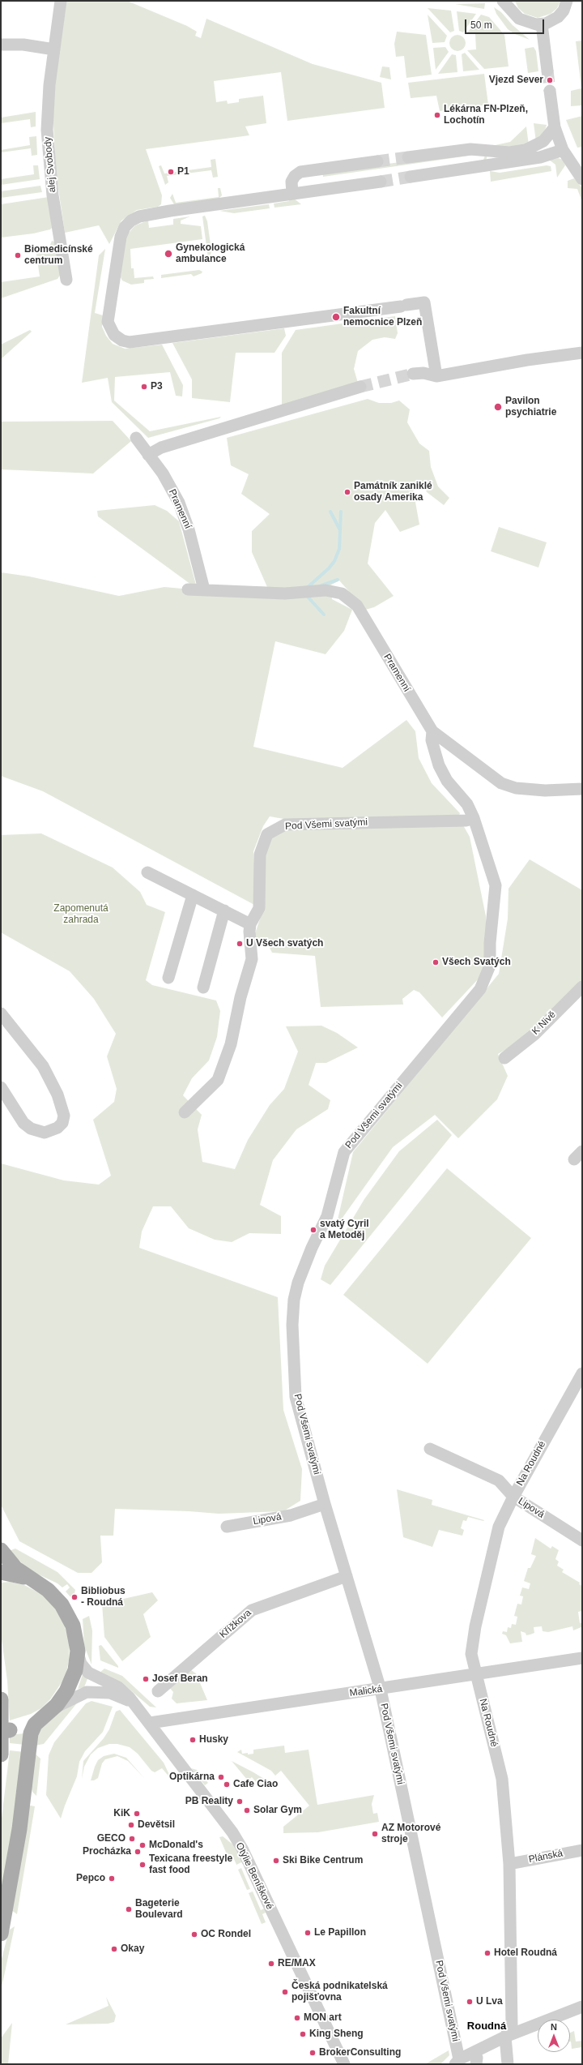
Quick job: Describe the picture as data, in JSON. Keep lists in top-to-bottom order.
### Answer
{
  "streets": {
    "street": [
      "alej Svobody",
      "Pramenní",
      "Pod Všemi svatými",
      "K Nivě",
      "Na Roudné",
      "Lipová",
      "Křížkova",
      "Malická",
      "Plánská",
      "Otýlie Beníškové"
    ]
  },
  "crossings": [
    ["Pramenní", "Pod Všemi svatými"],
    ["Pod Všemi svatými", "Lipová"],
    ["Pod Všemi svatými", "Křížkova"],
    ["Pod Všemi svatými", "Malická"],
    ["Na Roudné", "Lipová"],
    ["Na Roudné", "Malická"],
    ["Na Roudné", "Plánská"],
    ["Malická", "Otýlie Beníškové"]
  ],
  "districts": ["Roudná"],
  "parks": ["Zapomenutá zahrada"],
  "places": [
    "Vjezd Sever",
    "Lékárna FN-Plzeň, Lochotín",
    "P1",
    "Gynekologická ambulance",
    "Biomedicínské centrum",
    "Fakultní nemocnice Plzeň",
    "P3",
    "Pavilon psychiatrie",
    "Památník zaniklé osady Amerika",
    "U Všech svatých",
    "Všech Svatých",
    "svatý Cyril a Metoděj",
    "Bibliobus - Roudná",
    "Josef Beran",
    "Husky",
    "Optikárna",
    "Cafe Ciao",
    "PB Reality",
    "Solar Gym",
    "KiK",
    "Devětsil",
    "AZ Motorové stroje",
    "GECO",
    "McDonald's",
    "Procházka",
    "Ski Bike Centrum",
    "Texicana freestyle fast food",
    "Pepco",
    "Bageterie Boulevard",
    "Le Papillon",
    "OC Rondel",
    "Okay",
    "Hotel Roudná",
    "RE/MAX",
    "Česká podnikatelská pojišťovna",
    "U Lva",
    "MON art",
    "King Sheng",
    "BrokerConsulting"
  ],
  "scale_bar": "50 m",
  "north": "top"
}
